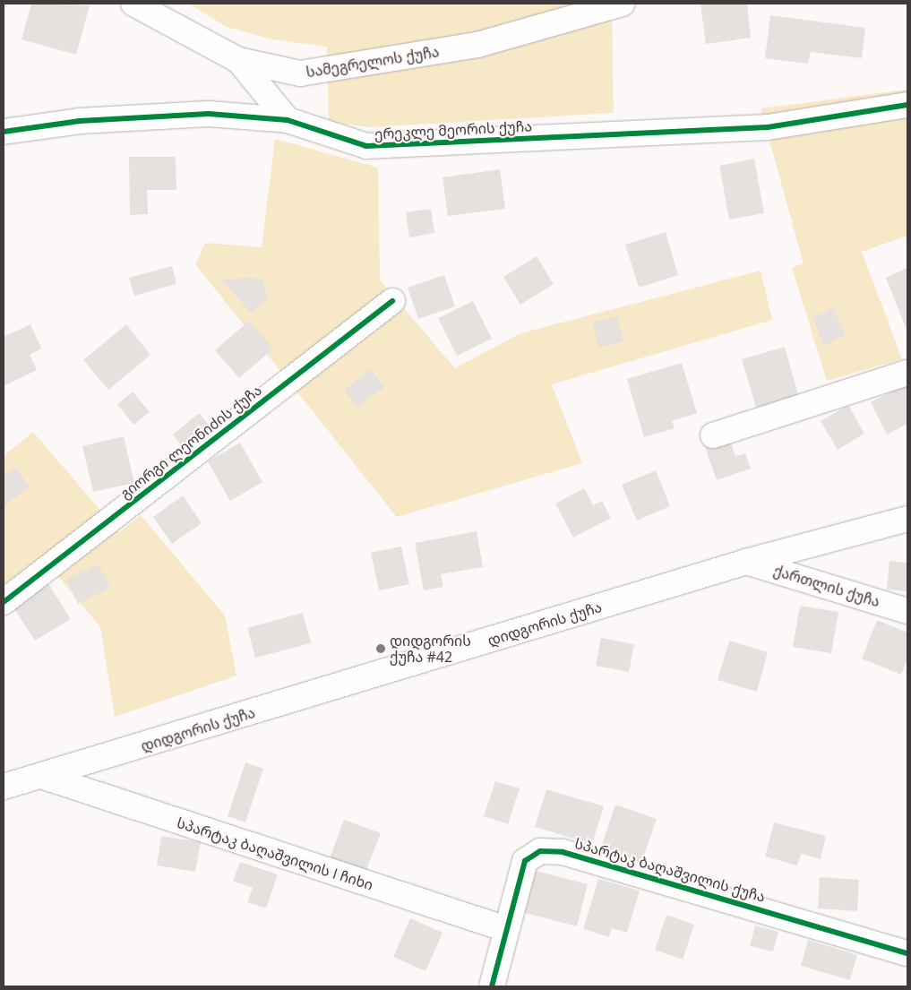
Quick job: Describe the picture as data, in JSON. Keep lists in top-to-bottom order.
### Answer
{
  "streets": {
    "main road": [
      "სამეგრელოს ქუჩა",
      "ერეკლე მეორის ქუჩა",
      "გიორგი ლეონიძის ქუჩა",
      "ქართლის ქუჩა",
      "დიდგორის ქუჩა",
      "სპარტაკ ბაღაშვილის I ჩიხი",
      "სპარტაკ ბაღაშვილის ქუჩა"
    ]
  },
  "crossings": [
    ["ქართლის ქუჩა", "დიდგორის ქუჩა"],
    ["დიდგორის ქუჩა", "სპარტაკ ბაღაშვილის I ჩიხი"],
    ["სპარტაკ ბაღაშვილის I ჩიხი", "სპარტაკ ბაღაშვილის ქუჩა"]
  ],
  "places": ["დიდგორის ქუჩა #42"]
}
